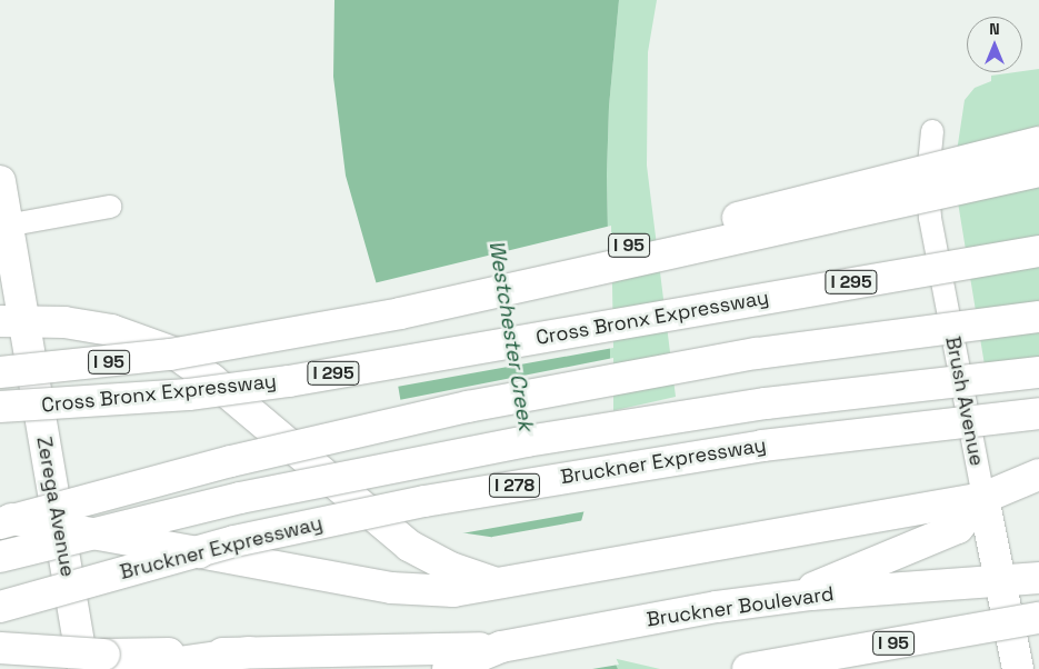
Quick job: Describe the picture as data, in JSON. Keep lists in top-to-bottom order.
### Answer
{
  "streets": {
    "main road": [
      "I 95",
      "I 295",
      "Cross Bronx Expressway",
      "Brush Avenue",
      "Bruckner Expressway",
      "I 278",
      "Zerega Avenue",
      "Bruckner Boulevard"
    ]
  },
  "crossings": [
    ["Brush Avenue", "Bruckner Boulevard"]
  ],
  "water": ["Westchester Creek"],
  "north": "top"
}
